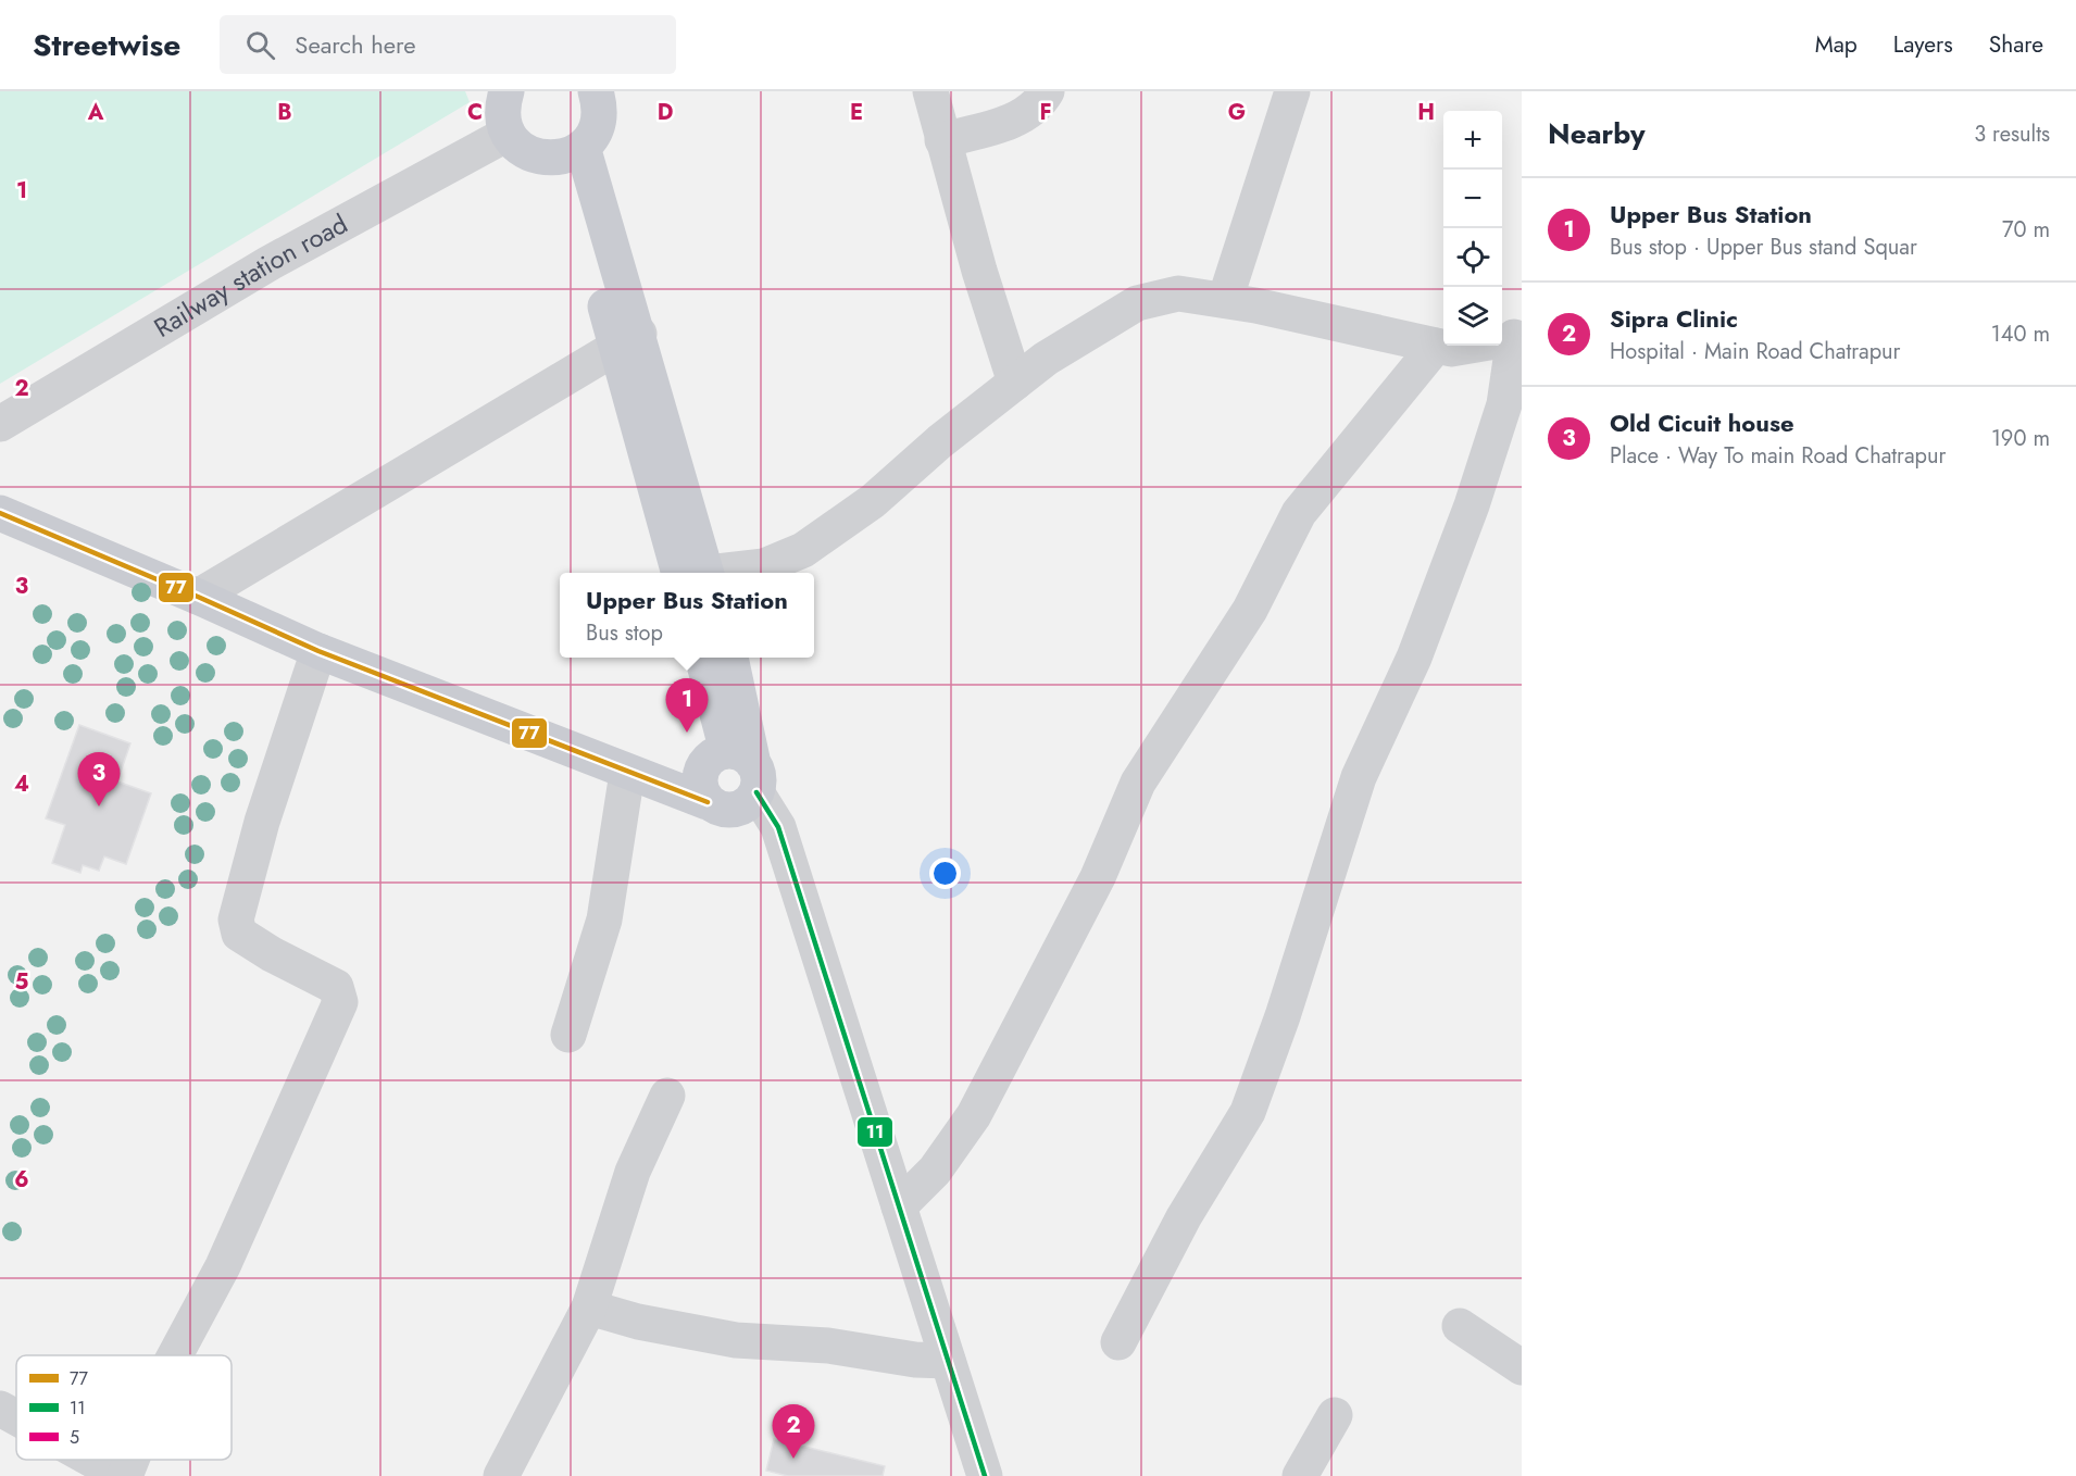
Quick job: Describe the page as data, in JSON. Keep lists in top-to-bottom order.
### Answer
{
  "streets": {
    "street": ["Railway station road"]
  },
  "lines": ["transit line 77", "transit line 11"],
  "legend": ["77", "11", "5"],
  "page": {
    "header": "Streetwise",
    "search": "Search here",
    "nav": ["Map", "Layers", "Share"],
    "heading": ["Nearby", "3 results"],
    "map_buttons": ["+", "−"],
    "list": [
      {
        "mark": "1",
        "name": "Upper Bus Station",
        "note": "Bus stop · Upper Bus stand Squar",
        "value": "70 m"
      },
      {
        "mark": "2",
        "name": "Sipra Clinic",
        "note": "Hospital · Main Road Chatrapur",
        "value": "140 m"
      },
      {
        "mark": "3",
        "name": "Old Cicuit house",
        "note": "Place · Way To main Road Chatrapur",
        "value": "190 m"
      }
    ],
    "popup": ["Upper Bus Station", "Bus stop"],
    "pins": ["1", "3", "2"]
  },
  "grid": {
    "columns": [
      "A",
      "B",
      "C",
      "D",
      "E",
      "F",
      "G",
      "H"
    ],
    "rows": [
      "1",
      "2",
      "3",
      "4",
      "5",
      "6"
    ]
  }
}
